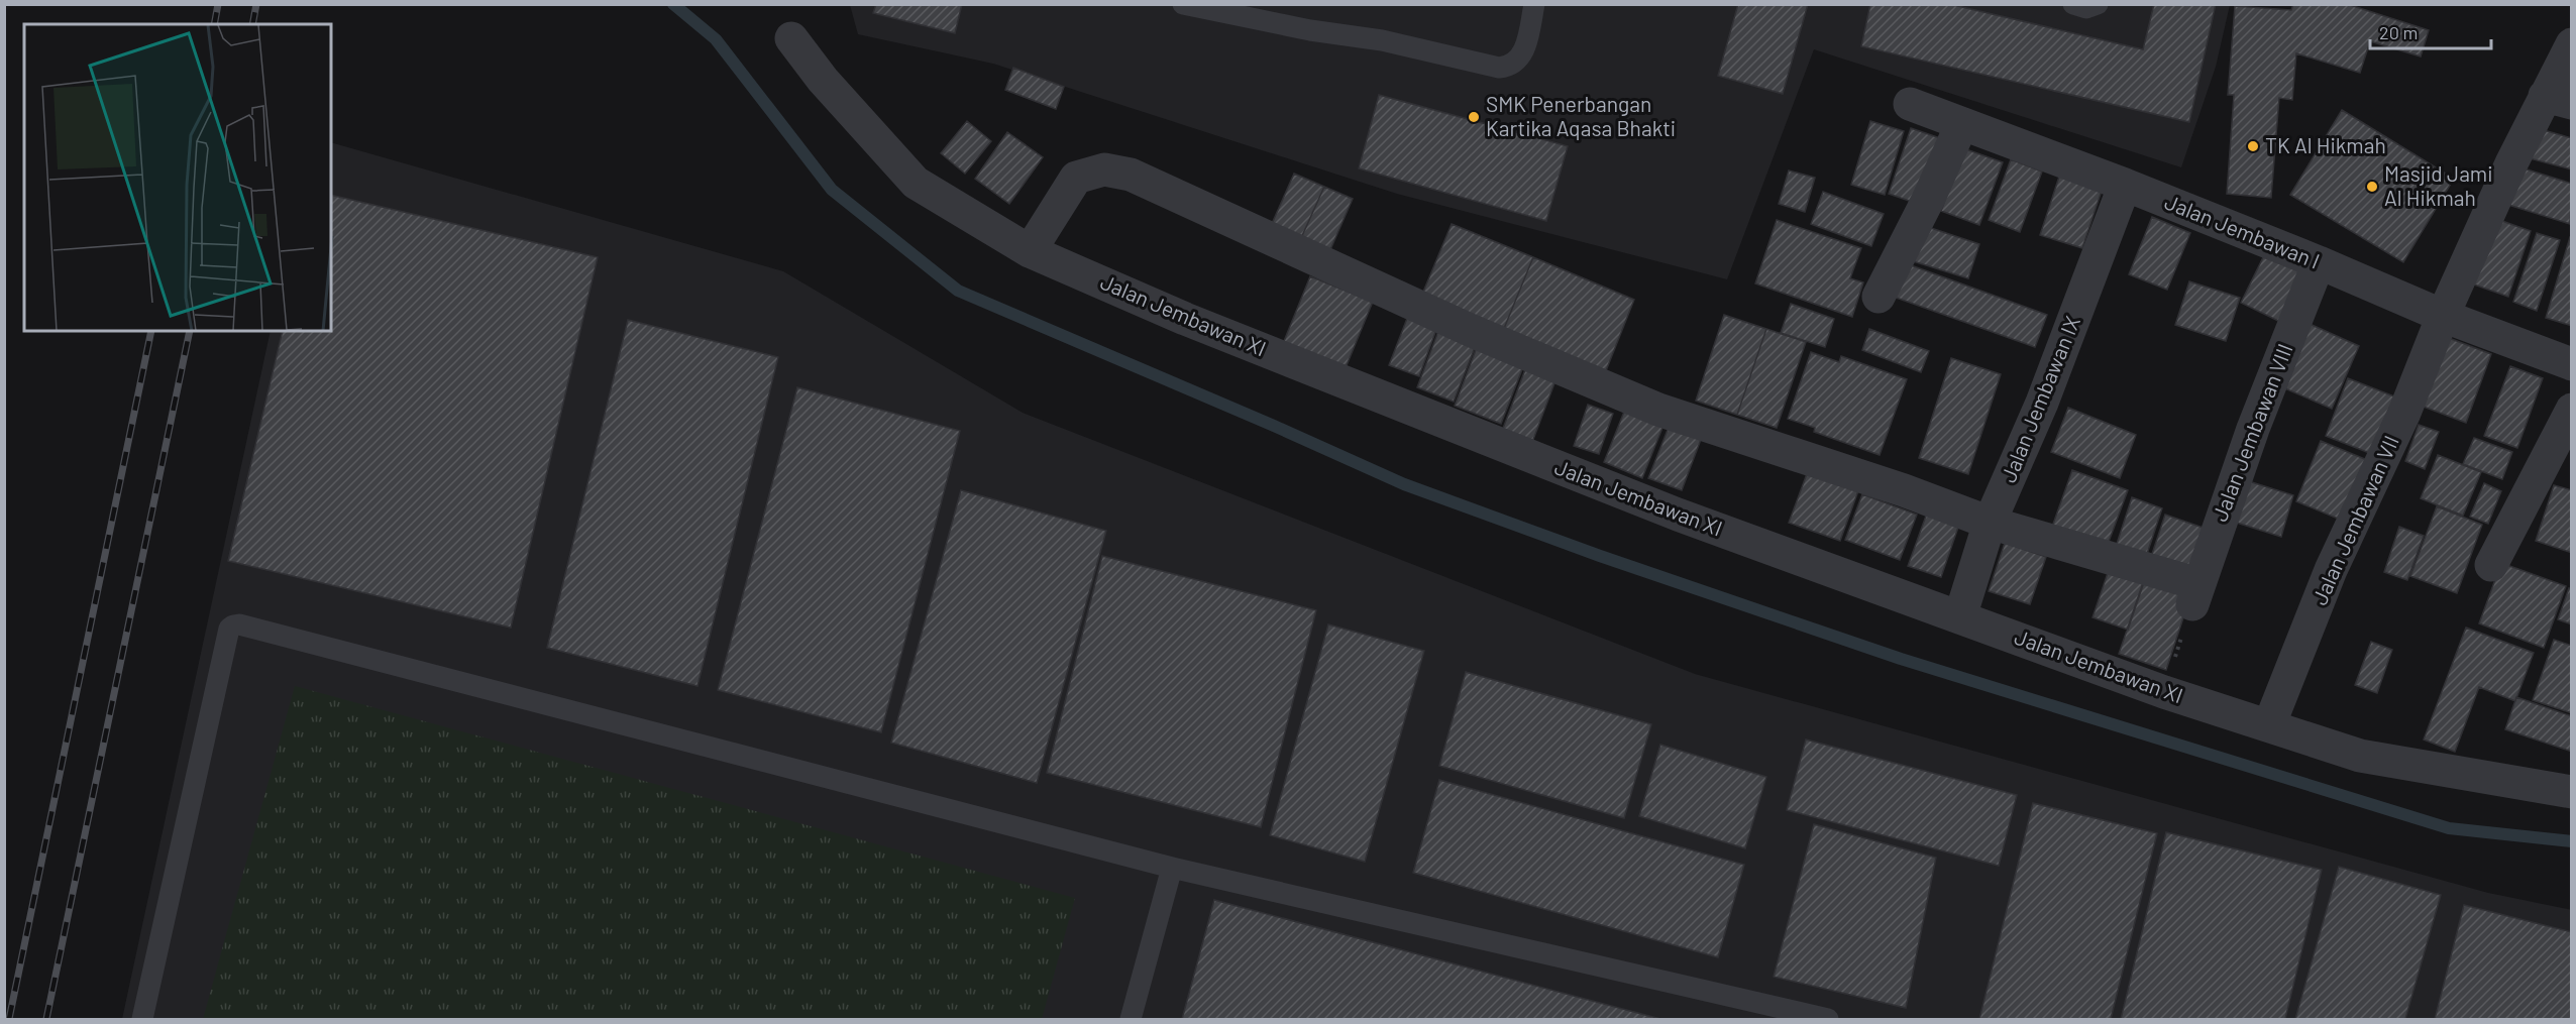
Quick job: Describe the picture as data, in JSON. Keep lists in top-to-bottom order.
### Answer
{
  "streets": {
    "street": [
      "Jalan Jembawan I",
      "Jalan Jembawan XI",
      "Jalan Jembawan IX",
      "Jalan Jembawan VIII",
      "Jalan Jembawan VII"
    ]
  },
  "crossings": [
    ["Jalan Jembawan I", "Jalan Jembawan IX"],
    ["Jalan Jembawan I", "Jalan Jembawan VIII"],
    ["Jalan Jembawan I", "Jalan Jembawan VII"],
    ["Jalan Jembawan XI", "Jalan Jembawan IX"],
    ["Jalan Jembawan XI", "Jalan Jembawan VII"]
  ],
  "places": ["SMK Penerbangan Kartika Aqasa Bhakti", "TK Al Hikmah", "Masjid Jami Al Hikmah"],
  "scale_bar": "20 m"
}
